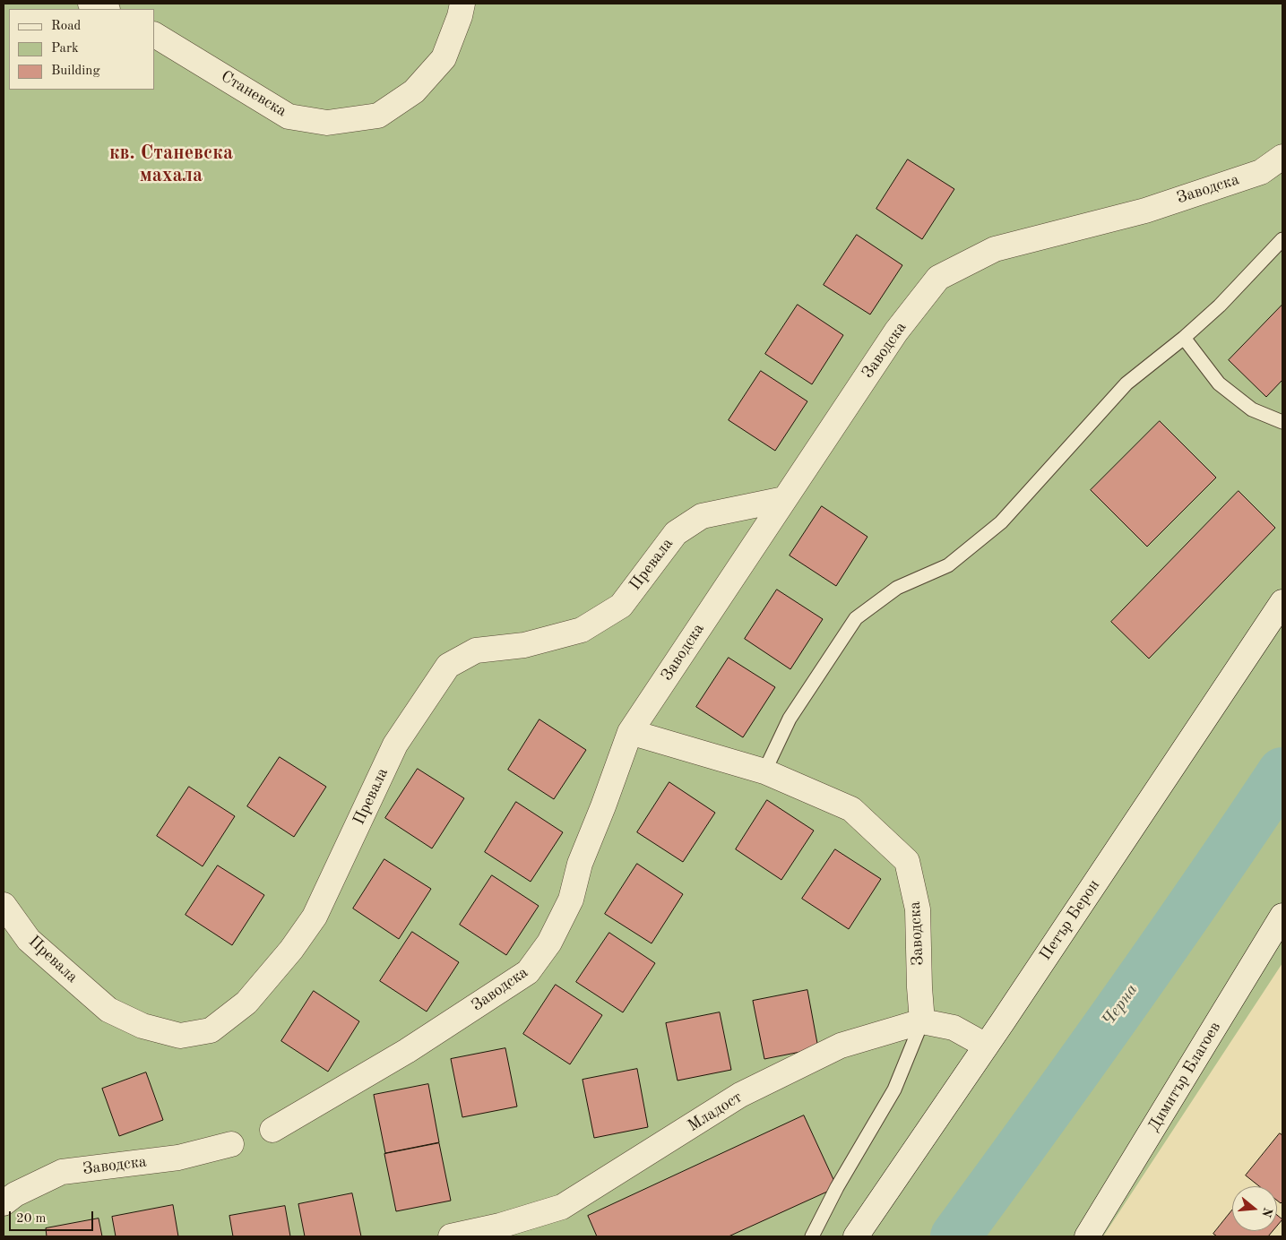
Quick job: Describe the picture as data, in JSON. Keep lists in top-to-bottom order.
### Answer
{
  "streets": {
    "street": [
      "Станевска",
      "Заводска",
      "Превала",
      "Петър Берон",
      "Димитър Благоев",
      "Младост"
    ]
  },
  "crossings": [
    ["Заводска", "Превала"],
    ["Заводска", "Младост"],
    ["Петър Берон", "Младост"]
  ],
  "districts": ["кв. Станевска махала"],
  "water": ["Черна"],
  "legend": ["Road", "Park", "Building"],
  "scale_bar": "20 m",
  "north": "right"
}
